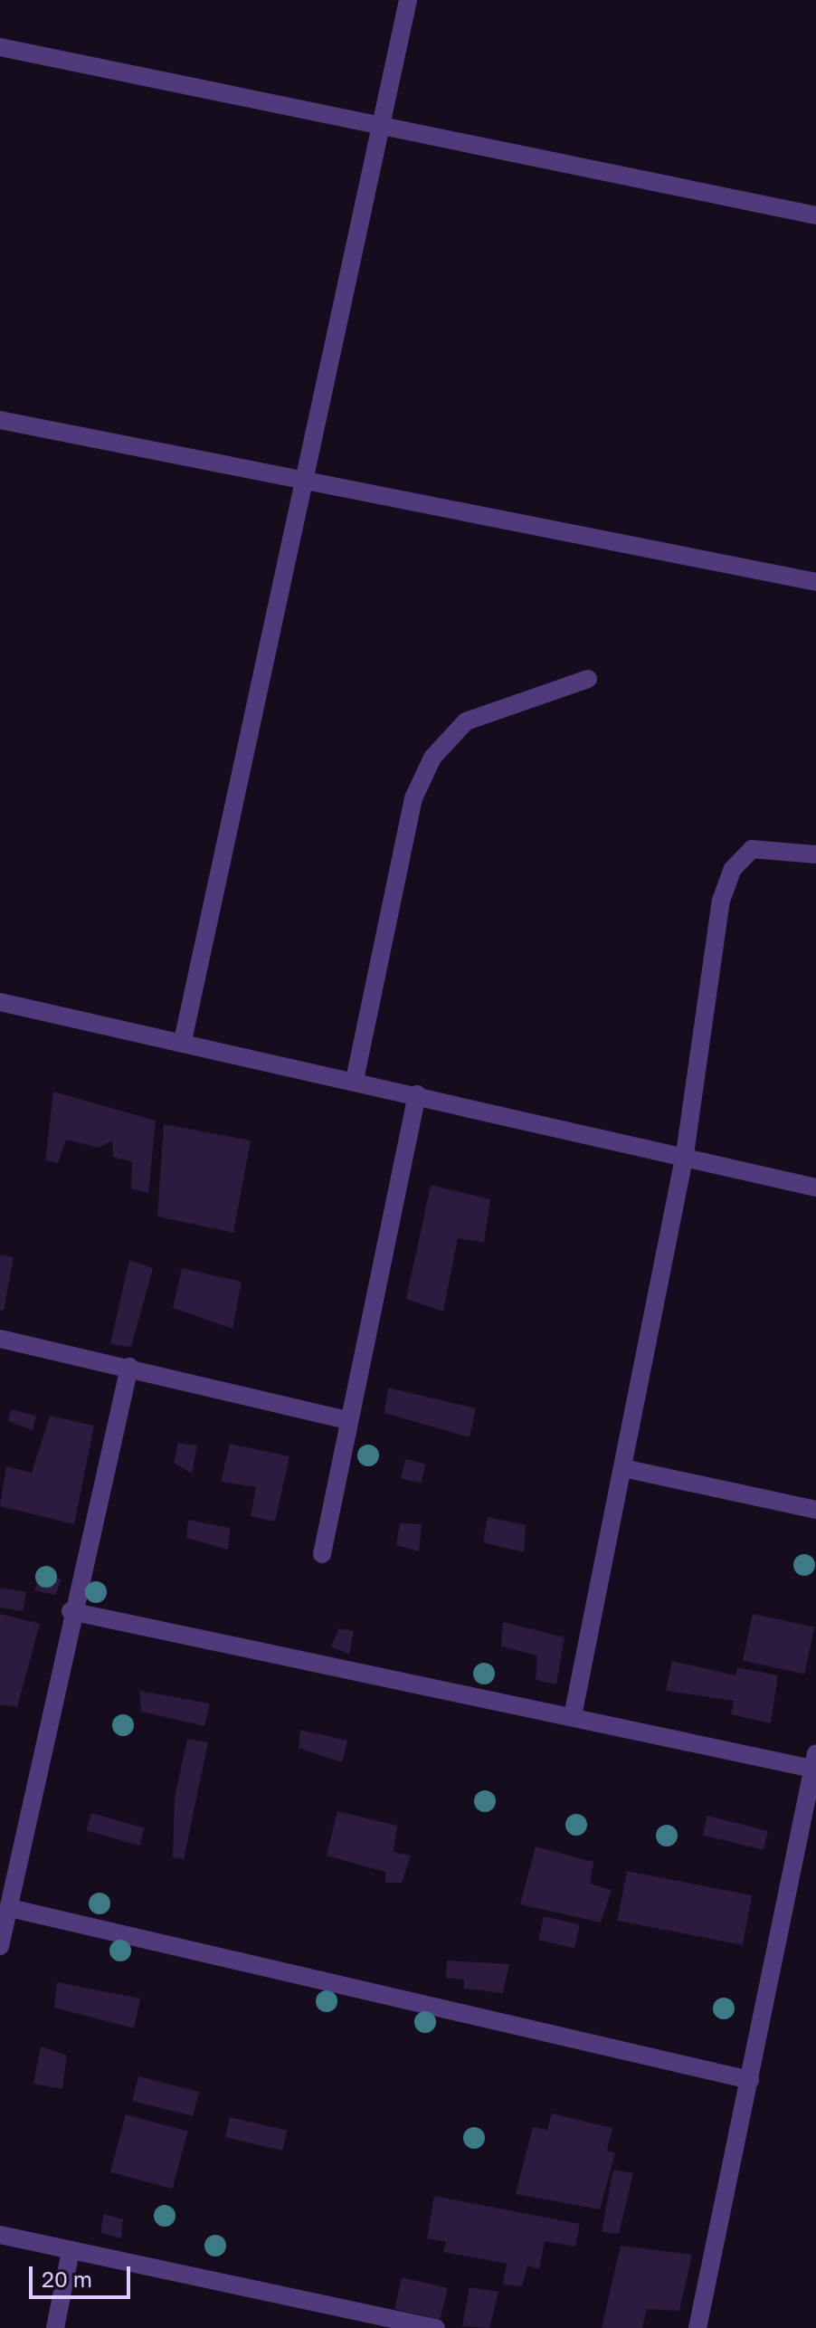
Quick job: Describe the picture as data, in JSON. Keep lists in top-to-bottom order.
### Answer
{
  "scale_bar": "20 m"
}
